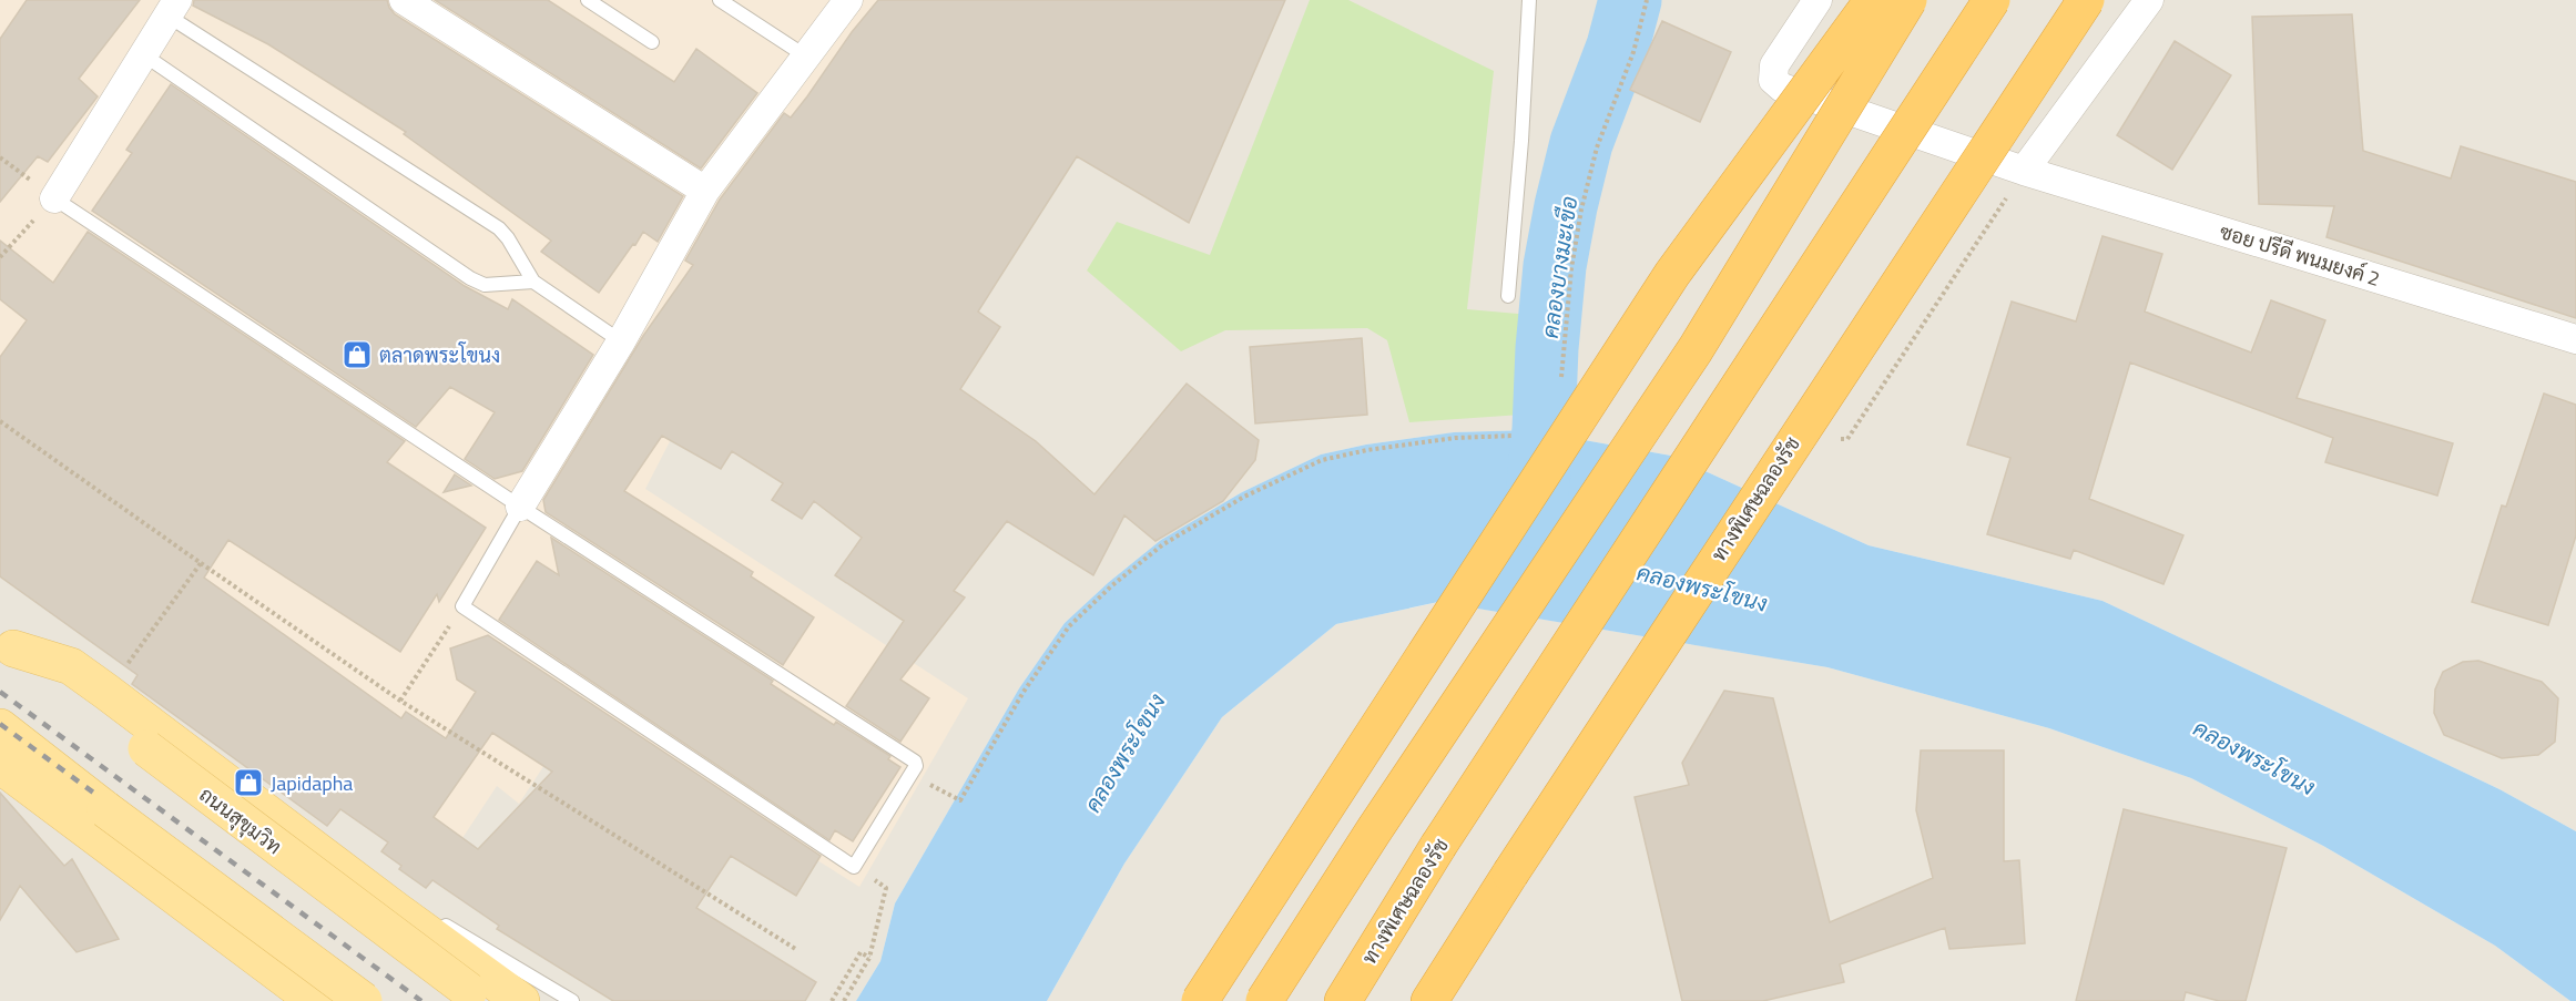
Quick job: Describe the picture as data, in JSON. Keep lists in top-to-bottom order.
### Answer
{
  "streets": {
    "highway": ["ทางพิเศษฉลองรัช"],
    "main road": ["ถนนสุขุมวิท"],
    "street": ["ซอย ปรีดี พนมยงค์ 2"]
  },
  "water": ["คลองบางมะเขือ", "คลองพระโขนง"],
  "places": {
    "shop": ["ตลาดพระโขนง", "Japidapha"]
  }
}
